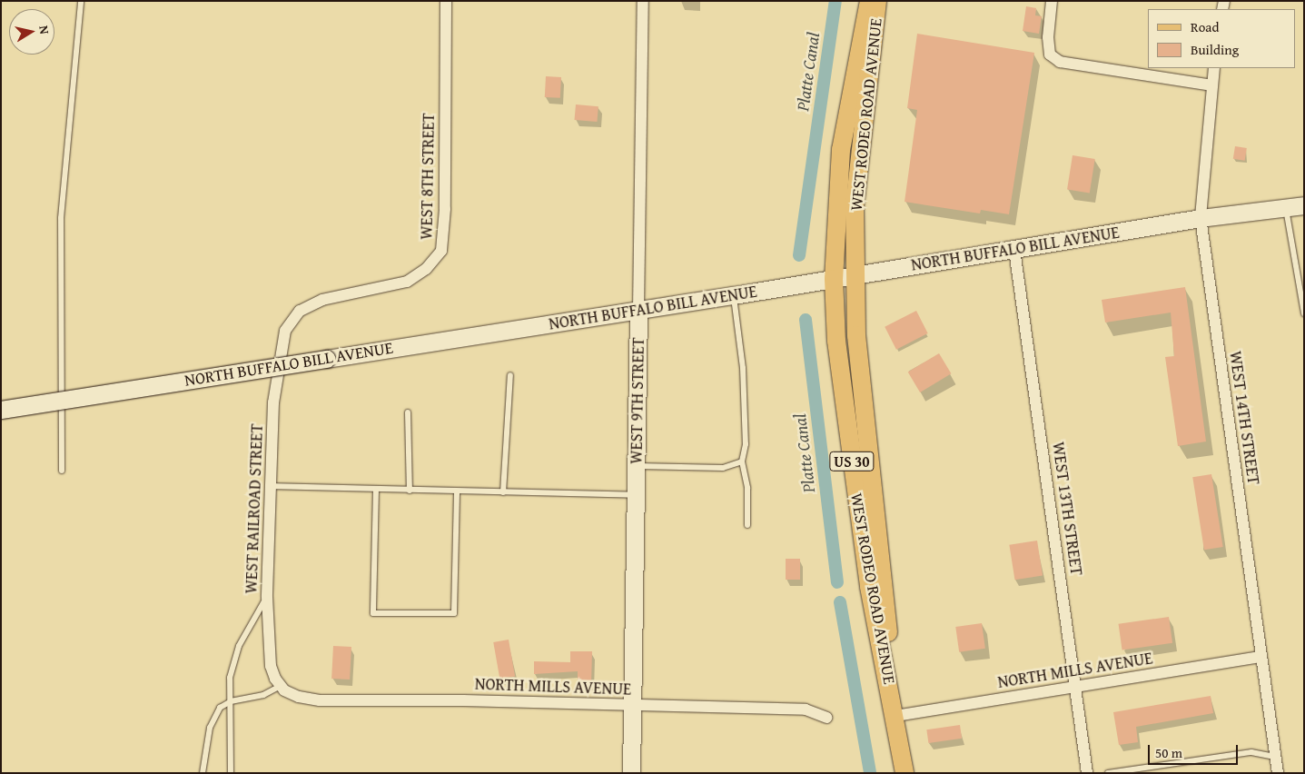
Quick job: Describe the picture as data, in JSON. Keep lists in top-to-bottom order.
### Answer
{
  "streets": {
    "main road": ["WEST RODEO ROAD AVENUE", "US 30"],
    "street": [
      "WEST 8TH STREET",
      "NORTH BUFFALO BILL AVENUE",
      "WEST 9TH STREET",
      "WEST 14TH STREET",
      "WEST RAILROAD STREET",
      "WEST 13TH STREET",
      "NORTH MILLS AVENUE"
    ]
  },
  "crossings": [
    ["WEST RODEO ROAD AVENUE", "NORTH BUFFALO BILL AVENUE"],
    ["WEST RODEO ROAD AVENUE", "NORTH MILLS AVENUE"],
    ["WEST 8TH STREET", "WEST RAILROAD STREET"],
    ["NORTH BUFFALO BILL AVENUE", "WEST 9TH STREET"],
    ["NORTH BUFFALO BILL AVENUE", "WEST 14TH STREET"],
    ["NORTH BUFFALO BILL AVENUE", "WEST 13TH STREET"],
    ["WEST 9TH STREET", "NORTH MILLS AVENUE"],
    ["WEST 14TH STREET", "NORTH MILLS AVENUE"],
    ["WEST RAILROAD STREET", "NORTH MILLS AVENUE"],
    ["WEST 13TH STREET", "NORTH MILLS AVENUE"]
  ],
  "water": ["Platte Canal"],
  "legend": ["Road", "Building"],
  "scale_bar": "50 m",
  "north": "right"
}
